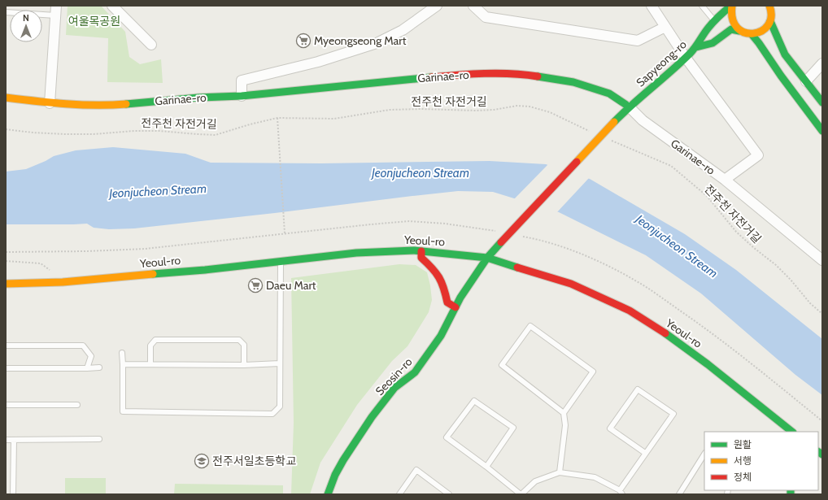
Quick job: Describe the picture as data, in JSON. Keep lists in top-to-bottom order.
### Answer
{
  "streets": {
    "street": [
      "Sapyeong-ro",
      "Garinae-ro",
      "Yeoul-ro",
      "Seosin-ro"
    ],
    "path": ["전주천 자전거길"]
  },
  "crossings": [
    ["Sapyeong-ro", "Garinae-ro"],
    ["Sapyeong-ro", "Seosin-ro"],
    ["Yeoul-ro", "Seosin-ro"]
  ],
  "water": ["Jeonjucheon Stream"],
  "parks": ["여울목공원"],
  "places": {
    "supermarket": ["Myeongseong Mart", "Daeu Mart"],
    "school or university": ["전주서일초등학교"]
  },
  "legend": ["원활", "서행", "정체"],
  "north": "top"
}
